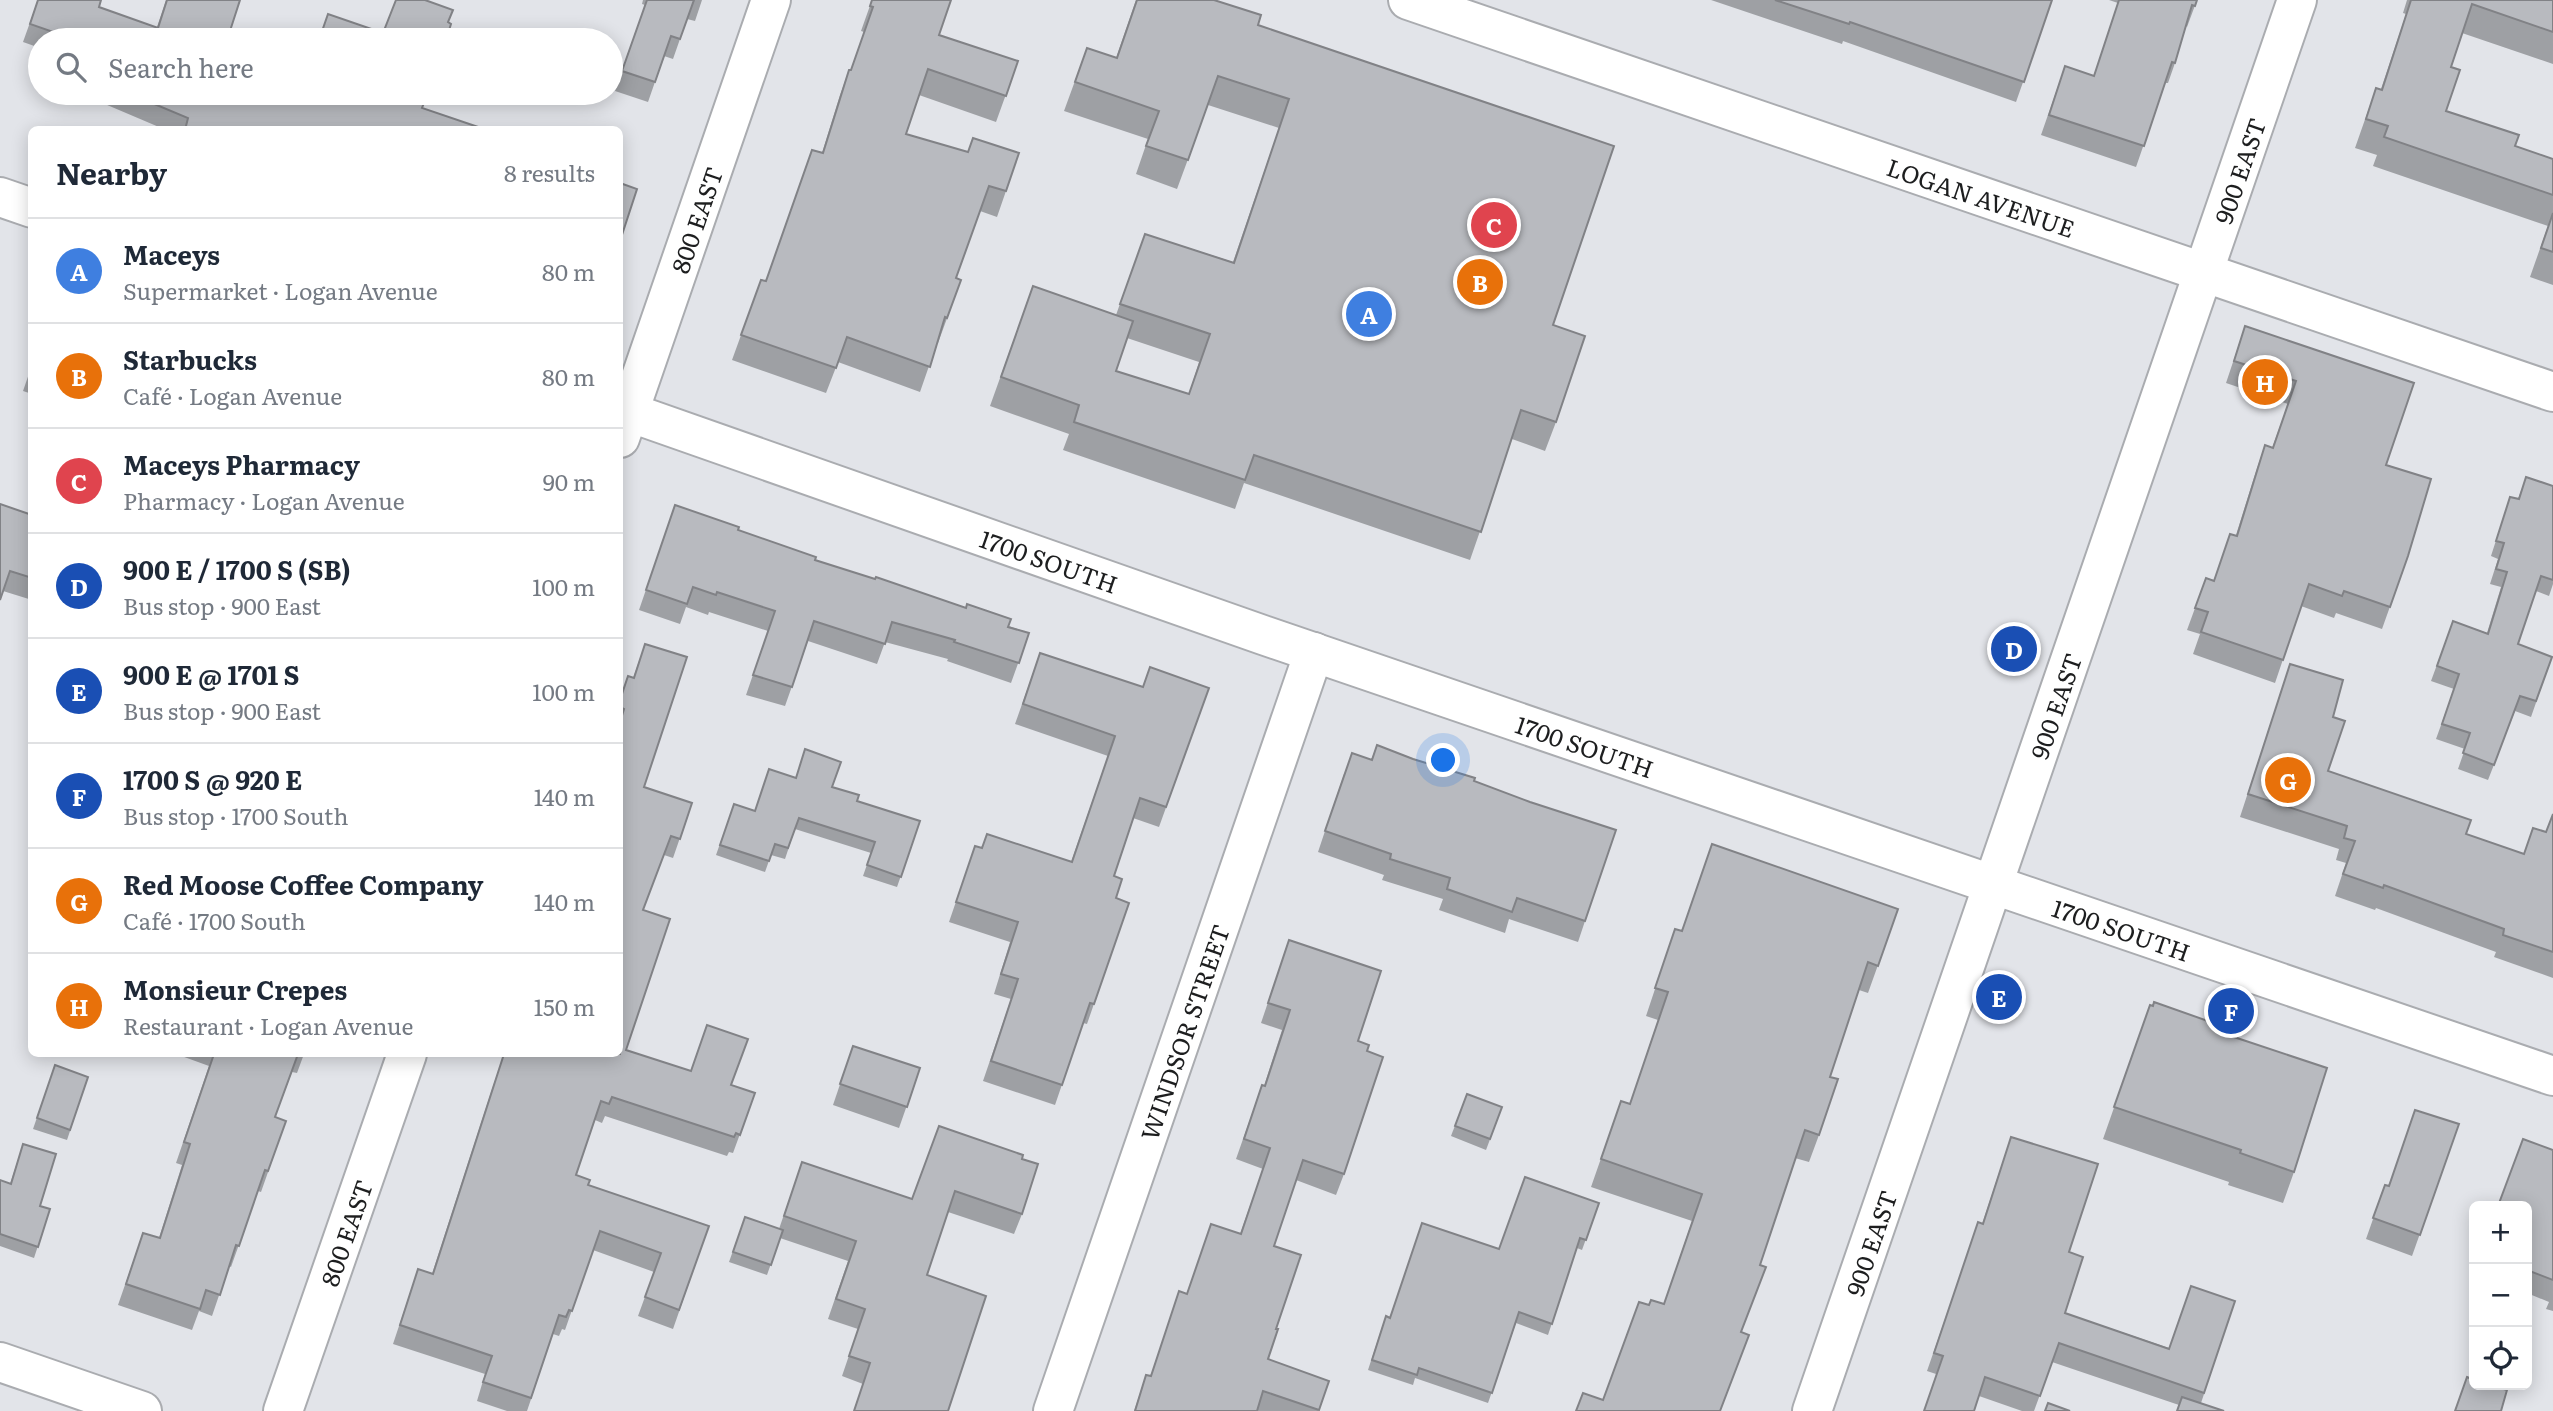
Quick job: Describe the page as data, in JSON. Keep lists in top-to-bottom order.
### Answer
{
  "streets": {
    "street": [
      "900 EAST",
      "LOGAN AVENUE",
      "800 EAST",
      "1700 SOUTH",
      "WINDSOR STREET"
    ]
  },
  "crossings": [
    ["900 EAST", "LOGAN AVENUE"],
    ["900 EAST", "1700 SOUTH"],
    ["800 EAST", "1700 SOUTH"],
    ["1700 SOUTH", "WINDSOR STREET"]
  ],
  "page": {
    "search": "Search here",
    "heading": ["Nearby", "8 results"],
    "pins": [
      "C",
      "B",
      "A",
      "H",
      "D",
      "G",
      "E",
      "F"
    ],
    "list": [
      {
        "mark": "A",
        "name": "Maceys",
        "note": "Supermarket · Logan Avenue",
        "value": "80 m"
      },
      {
        "mark": "B",
        "name": "Starbucks",
        "note": "Café · Logan Avenue",
        "value": "80 m"
      },
      {
        "mark": "C",
        "name": "Maceys Pharmacy",
        "note": "Pharmacy · Logan Avenue",
        "value": "90 m"
      },
      {
        "mark": "D",
        "name": "900 E / 1700 S (SB)",
        "note": "Bus stop · 900 East",
        "value": "100 m"
      },
      {
        "mark": "E",
        "name": "900 E @ 1701 S",
        "note": "Bus stop · 900 East",
        "value": "100 m"
      },
      {
        "mark": "F",
        "name": "1700 S @ 920 E",
        "note": "Bus stop · 1700 South",
        "value": "140 m"
      },
      {
        "mark": "G",
        "name": "Red Moose Coffee Company",
        "note": "Café · 1700 South",
        "value": "140 m"
      },
      {
        "mark": "H",
        "name": "Monsieur Crepes",
        "note": "Restaurant · Logan Avenue",
        "value": "150 m"
      }
    ],
    "map_buttons": ["+", "−"]
  }
}
